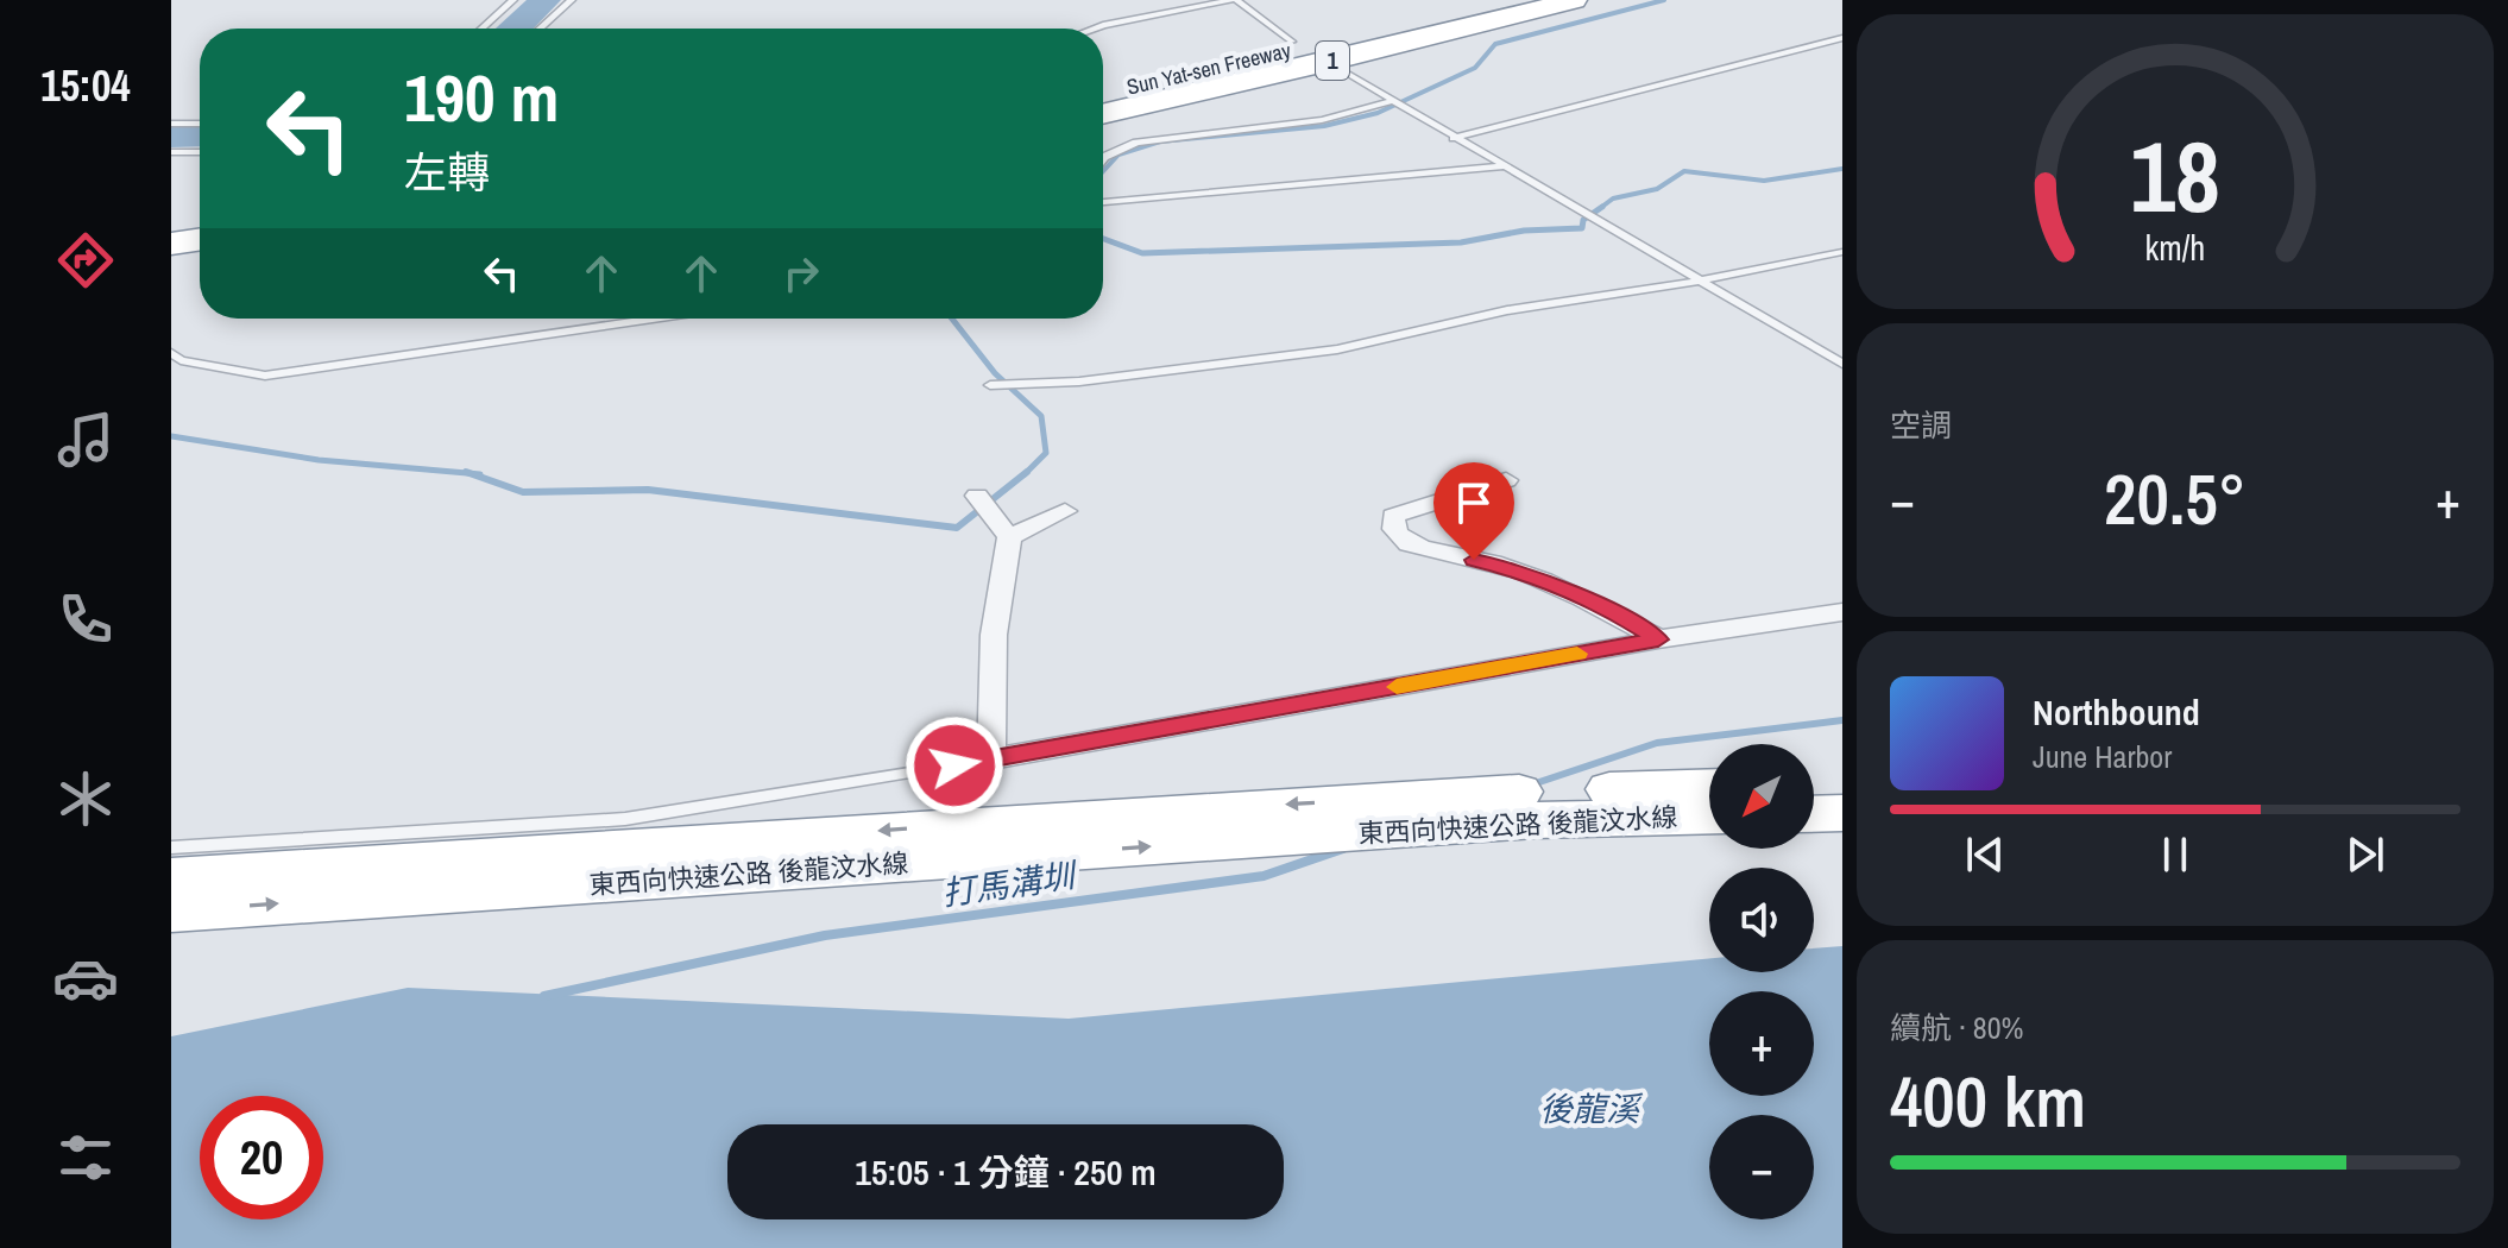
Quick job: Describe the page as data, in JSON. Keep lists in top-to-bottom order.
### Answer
{
  "streets": {
    "highway": ["1", "Sun Yat-sen Freeway", "東西向快速公路 後龍汶水線"]
  },
  "water": ["打馬溝圳", "後龍溪"],
  "north": "bottom left",
  "page": {
    "tabs": "15:04",
    "turn": ["190 m", "左轉"],
    "tile": [
      "空調",
      ["續航 · 80%", "400 km"]
    ],
    "heat": ["−", "20.5°", "+"],
    "song": ["Northbound", "June Harbor"],
    "map_buttons": ["+", "−"],
    "limit": "20",
    "trip": "15:05 · 1 分鐘 · 250 m",
    "gauge": ["18", "km/h"]
  }
}
